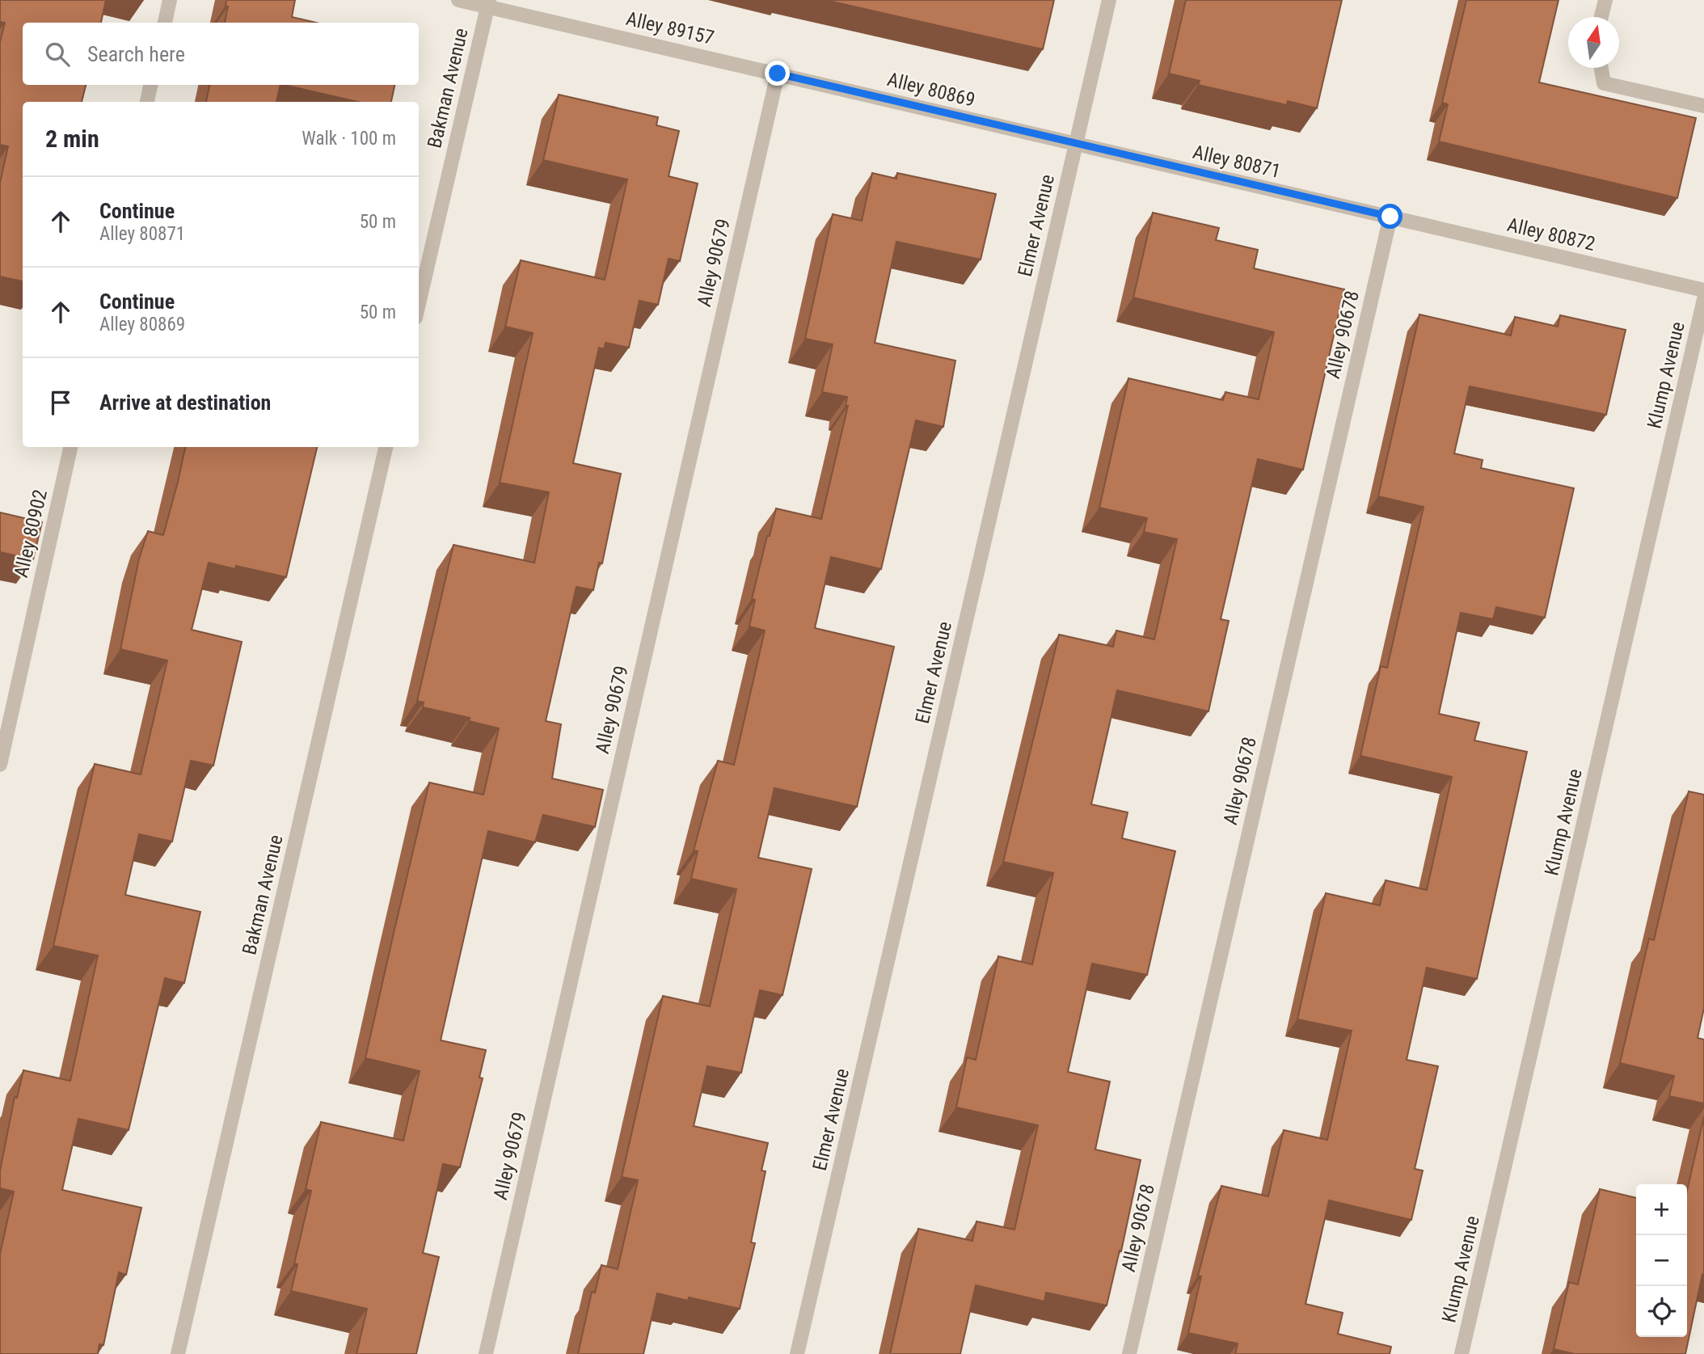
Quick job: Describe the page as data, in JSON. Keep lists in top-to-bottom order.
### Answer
{
  "streets": {
    "street": [
      "Alley 89157",
      "Bakman Avenue",
      "Alley 80869",
      "Alley 80871",
      "Elmer Avenue",
      "Alley 80872",
      "Alley 90679",
      "Alley 90678",
      "Klump Avenue",
      "Alley 80902"
    ]
  },
  "crossings": [
    ["Alley 89157", "Bakman Avenue"],
    ["Alley 89157", "Alley 80869"],
    ["Alley 89157", "Alley 90679"],
    ["Alley 80869", "Alley 80871"],
    ["Alley 80869", "Elmer Avenue"],
    ["Alley 80869", "Alley 90679"],
    ["Alley 80871", "Elmer Avenue"],
    ["Alley 80871", "Alley 80872"],
    ["Alley 80871", "Alley 90678"],
    ["Alley 80872", "Alley 90678"]
  ],
  "north": "top",
  "page": {
    "search": "Search here",
    "heading": ["2 min", "Walk · 100 m"],
    "list": [
      ["Continue", "Alley 80871", "50 m"],
      ["Continue", "Alley 80869", "50 m"],
      "Arrive at destination"
    ],
    "map_buttons": ["+", "−"]
  }
}
